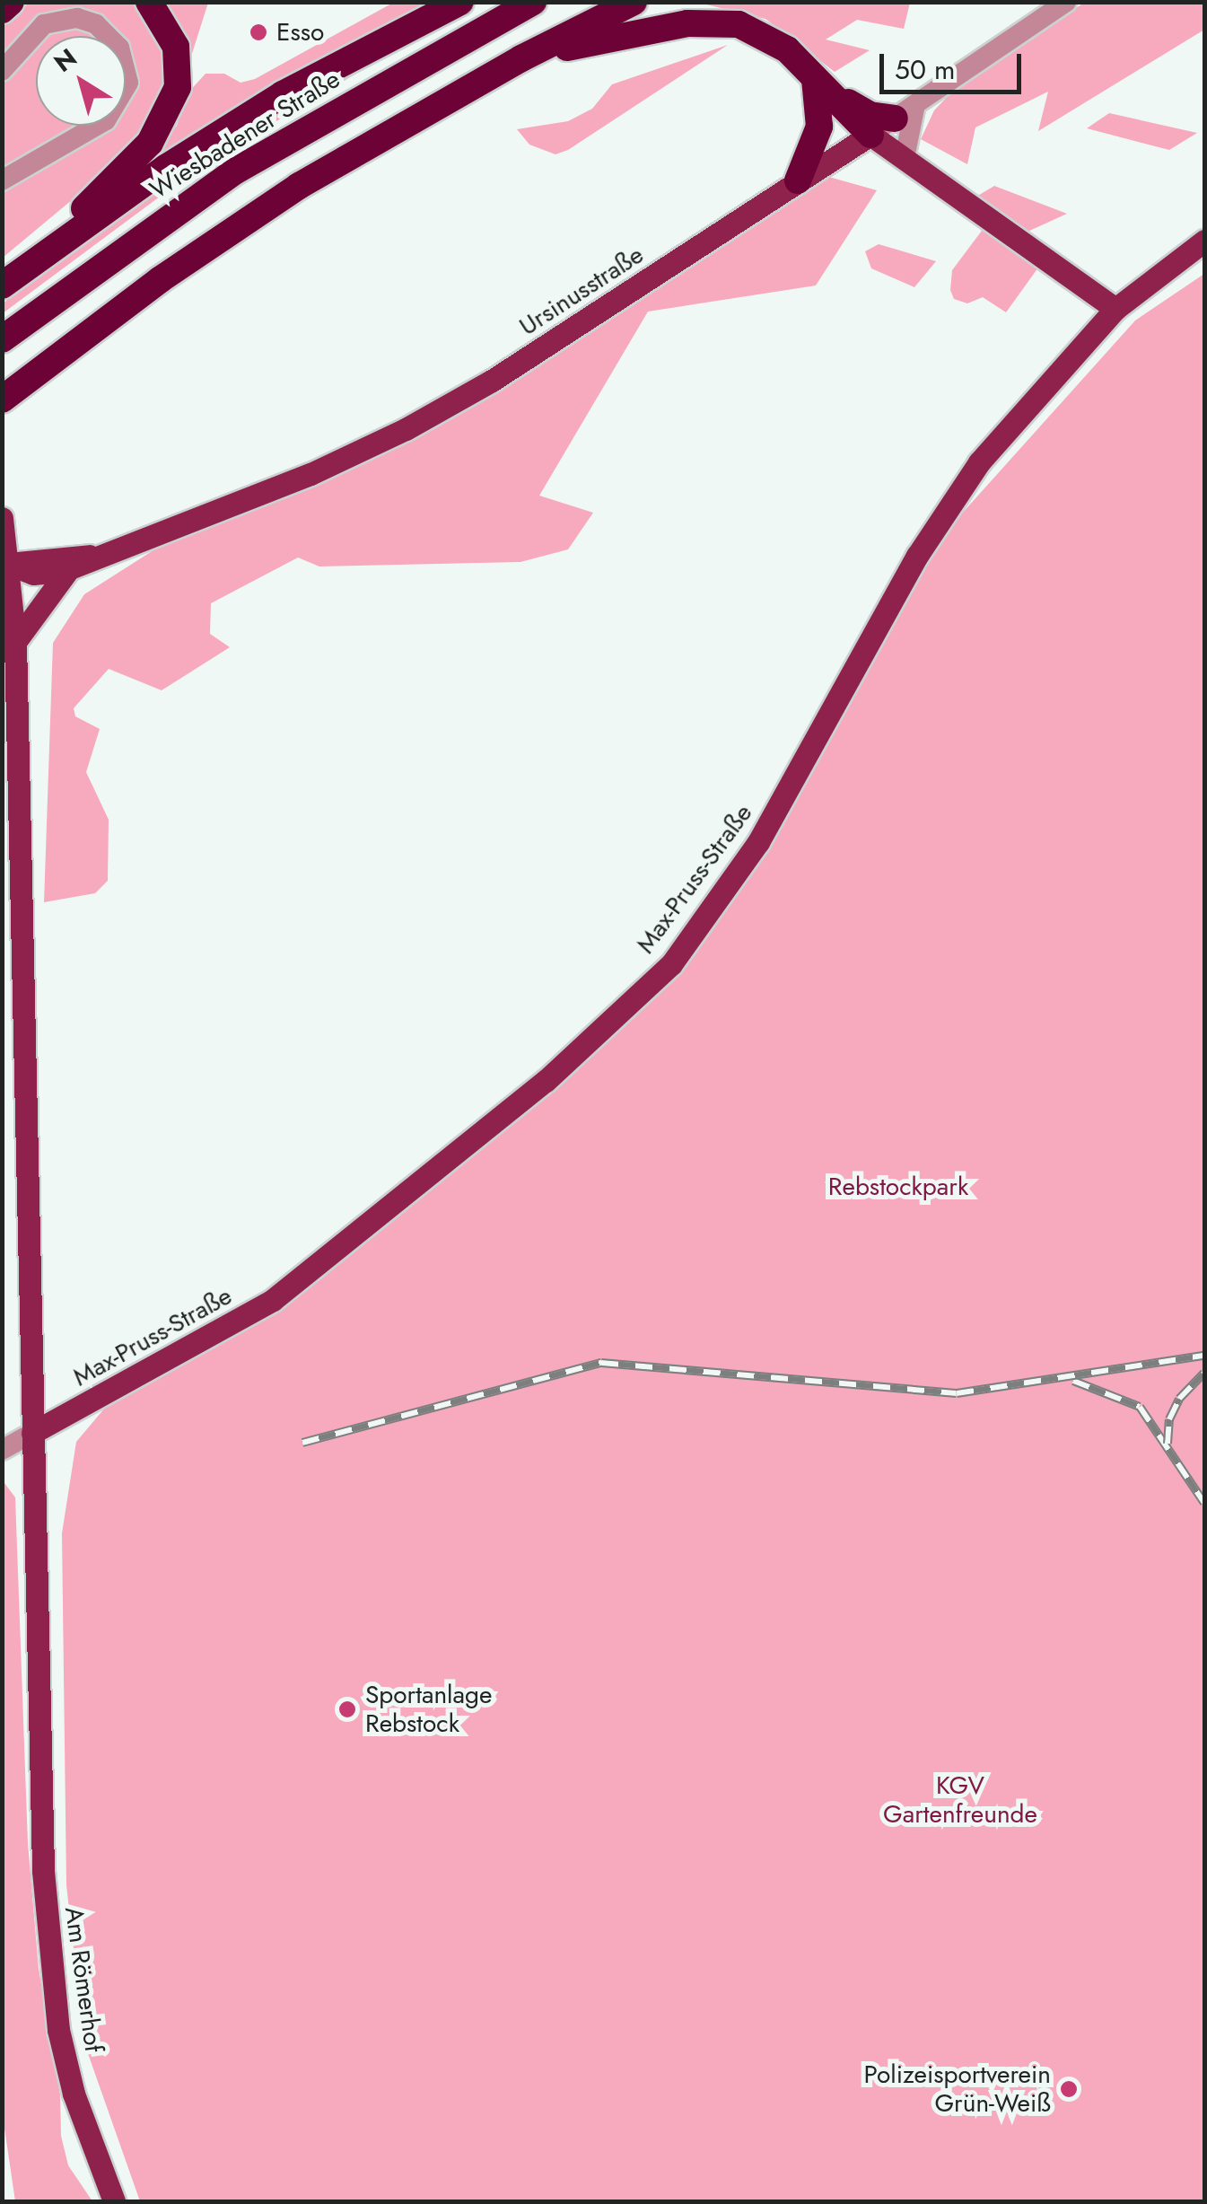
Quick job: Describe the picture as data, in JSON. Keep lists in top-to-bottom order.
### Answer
{
  "streets": {
    "highway": ["Wiesbadener Straße"],
    "main road": ["Ursinusstraße", "Max-Pruss-Straße", "Am Römerhof"]
  },
  "crossings": [
    ["Ursinusstraße", "Am Römerhof"],
    ["Max-Pruss-Straße", "Am Römerhof"]
  ],
  "parks": ["Rebstockpark", "KGV Gartenfreunde"],
  "places": ["Esso", "Sportanlage Rebstock", "Polizeisportverein Grün-Weiß"],
  "scale_bar": "50 m",
  "north": "top left"
}
